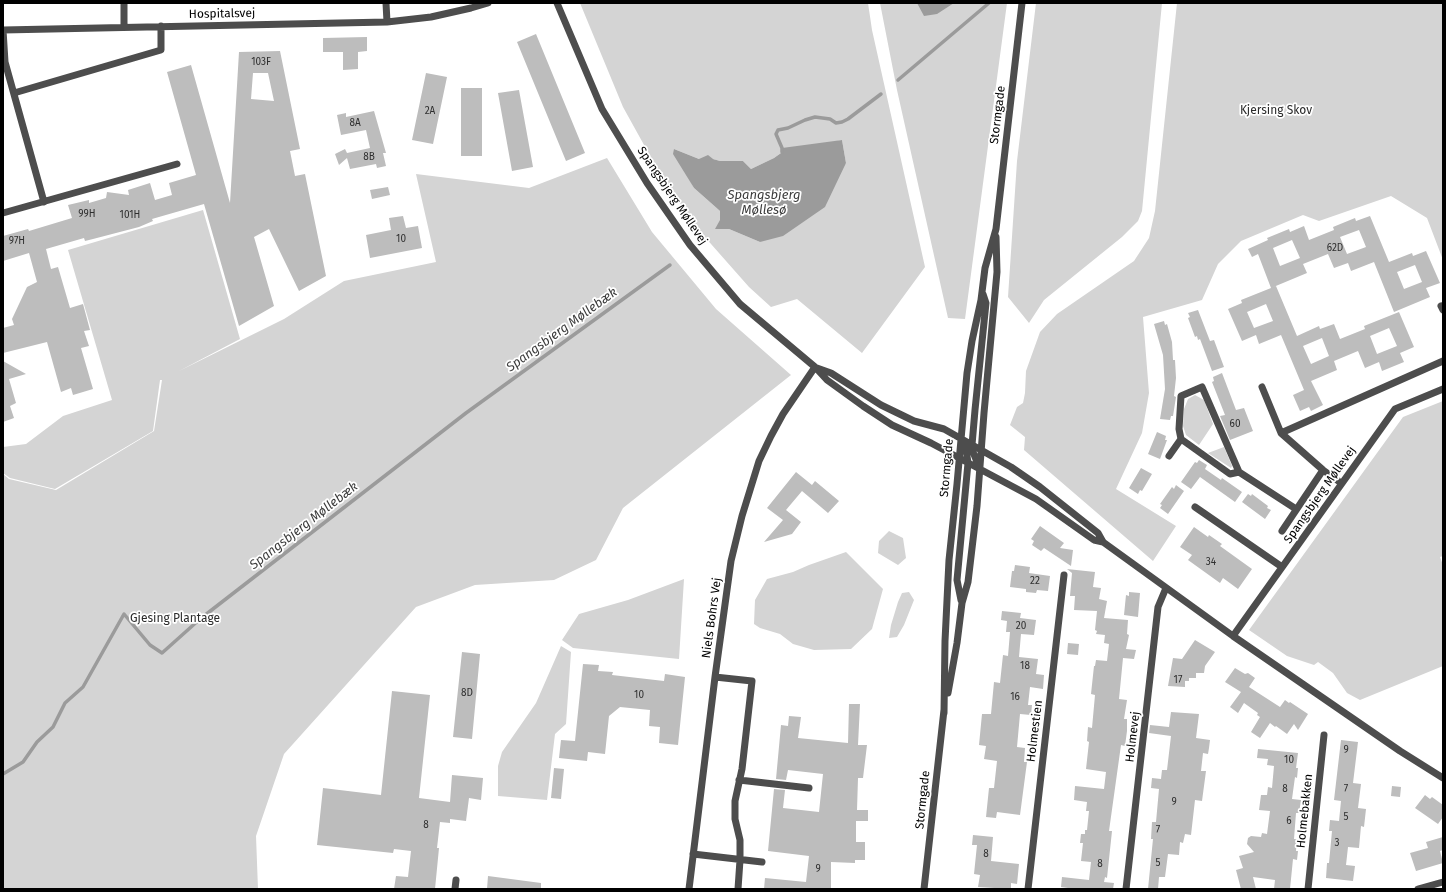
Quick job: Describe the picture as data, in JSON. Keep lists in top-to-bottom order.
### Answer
{
  "streets": {
    "street": [
      "Hospitalsvej",
      "Stormgade",
      "Spangsbjerg Møllevej",
      "Niels Bohrs Vej",
      "Holmestien",
      "Holmevej",
      "Holmebakken"
    ]
  },
  "crossings": [
    ["Stormgade", "Spangsbjerg Møllevej"],
    ["Spangsbjerg Møllevej", "Niels Bohrs Vej"],
    ["Spangsbjerg Møllevej", "Holmevej"]
  ],
  "water": ["Spangsbjerg Møllesø", "Spangsbjerg Møllebæk"],
  "parks": ["Kjersing Skov", "Gjesing Plantage"],
  "house_numbers": [
    "103F",
    "2A",
    "8A",
    "8B",
    "99H",
    "101H",
    "10",
    "97H",
    "62D",
    "60",
    "34",
    "22",
    "20",
    "18",
    "17",
    "8D",
    "10",
    "16",
    "9",
    "10",
    "8",
    "7",
    "9",
    "5",
    "6",
    "8",
    "7",
    "3",
    "8",
    "5",
    "8",
    "9"
  ]
}
